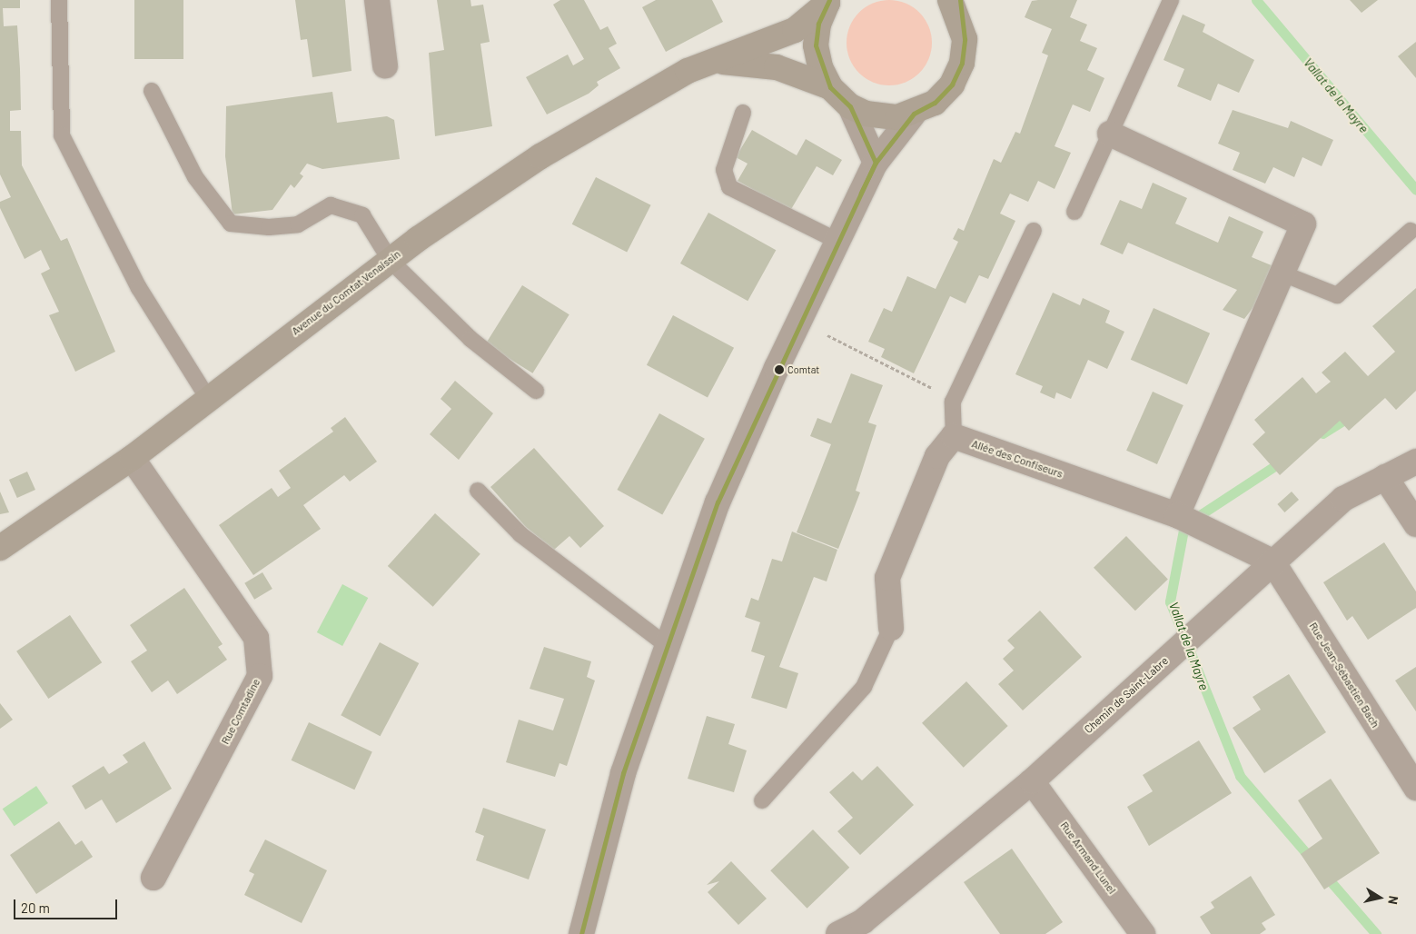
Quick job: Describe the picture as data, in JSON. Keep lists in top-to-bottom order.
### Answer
{
  "streets": {
    "main road": ["Avenue du Comtat Venaissin"],
    "street": [
      "Allée des Confiseurs",
      "Rue Jean-Sébastien Bach",
      "Chemin de Saint-Labre",
      "Rue Comtadine",
      "Rue Armand Lunel"
    ]
  },
  "crossings": [
    ["Avenue du Comtat Venaissin", "Rue Comtadine"],
    ["Allée des Confiseurs", "Rue Jean-Sébastien Bach"],
    ["Allée des Confiseurs", "Chemin de Saint-Labre"],
    ["Rue Jean-Sébastien Bach", "Chemin de Saint-Labre"],
    ["Chemin de Saint-Labre", "Rue Armand Lunel"]
  ],
  "water": ["Vallat de la Mayre"],
  "places": ["Comtat"],
  "scale_bar": "20 m",
  "north": "right"
}
